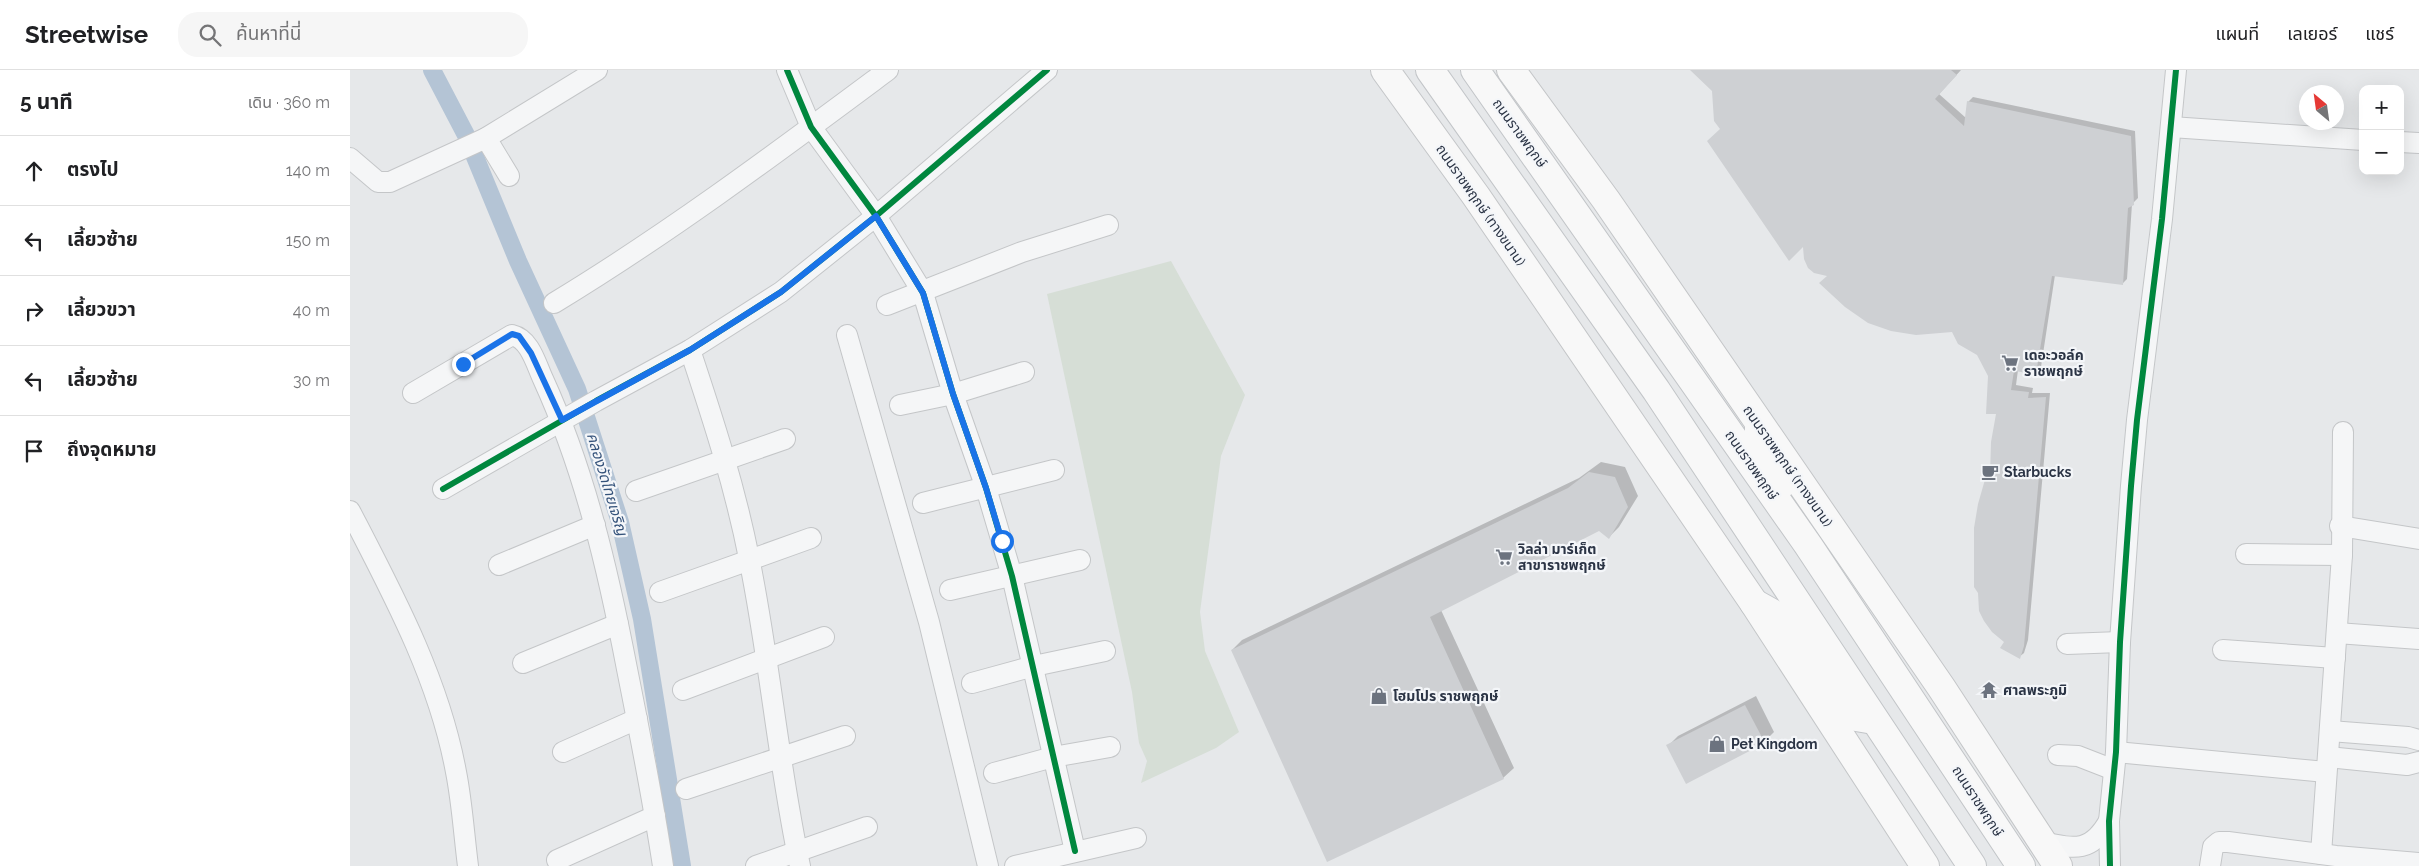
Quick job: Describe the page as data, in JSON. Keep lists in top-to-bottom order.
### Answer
{
  "streets": {
    "main road": ["ถนนราชพฤกษ์", "ถนนราชพฤกษ์ (ทางขนาน)"]
  },
  "water": ["คลองวัดไทยเจริญ"],
  "places": {
    "supermarket": ["เดอะวอล์ค ราชพฤกษ์", "วิลล่า มาร์เก็ต สาขาราชพฤกษ์"],
    "cafe": ["Starbucks"],
    "temple": ["ศาลพระภูมิ"],
    "shop": ["โฮมโปร ราชพฤกษ์", "Pet Kingdom"]
  },
  "north": "top left",
  "page": {
    "header": "Streetwise",
    "search": "ค้นหาที่นี่",
    "nav": ["แผนที่", "เลเยอร์", "แชร์"],
    "heading": ["5 นาที", "เดิน · 360 m"],
    "map_buttons": ["+", "−"],
    "list": [
      ["ตรงไป", "140 m"],
      ["เลี้ยวซ้าย", "150 m"],
      ["เลี้ยวขวา", "40 m"],
      ["เลี้ยวซ้าย", "30 m"],
      "ถึงจุดหมาย"
    ]
  }
}
